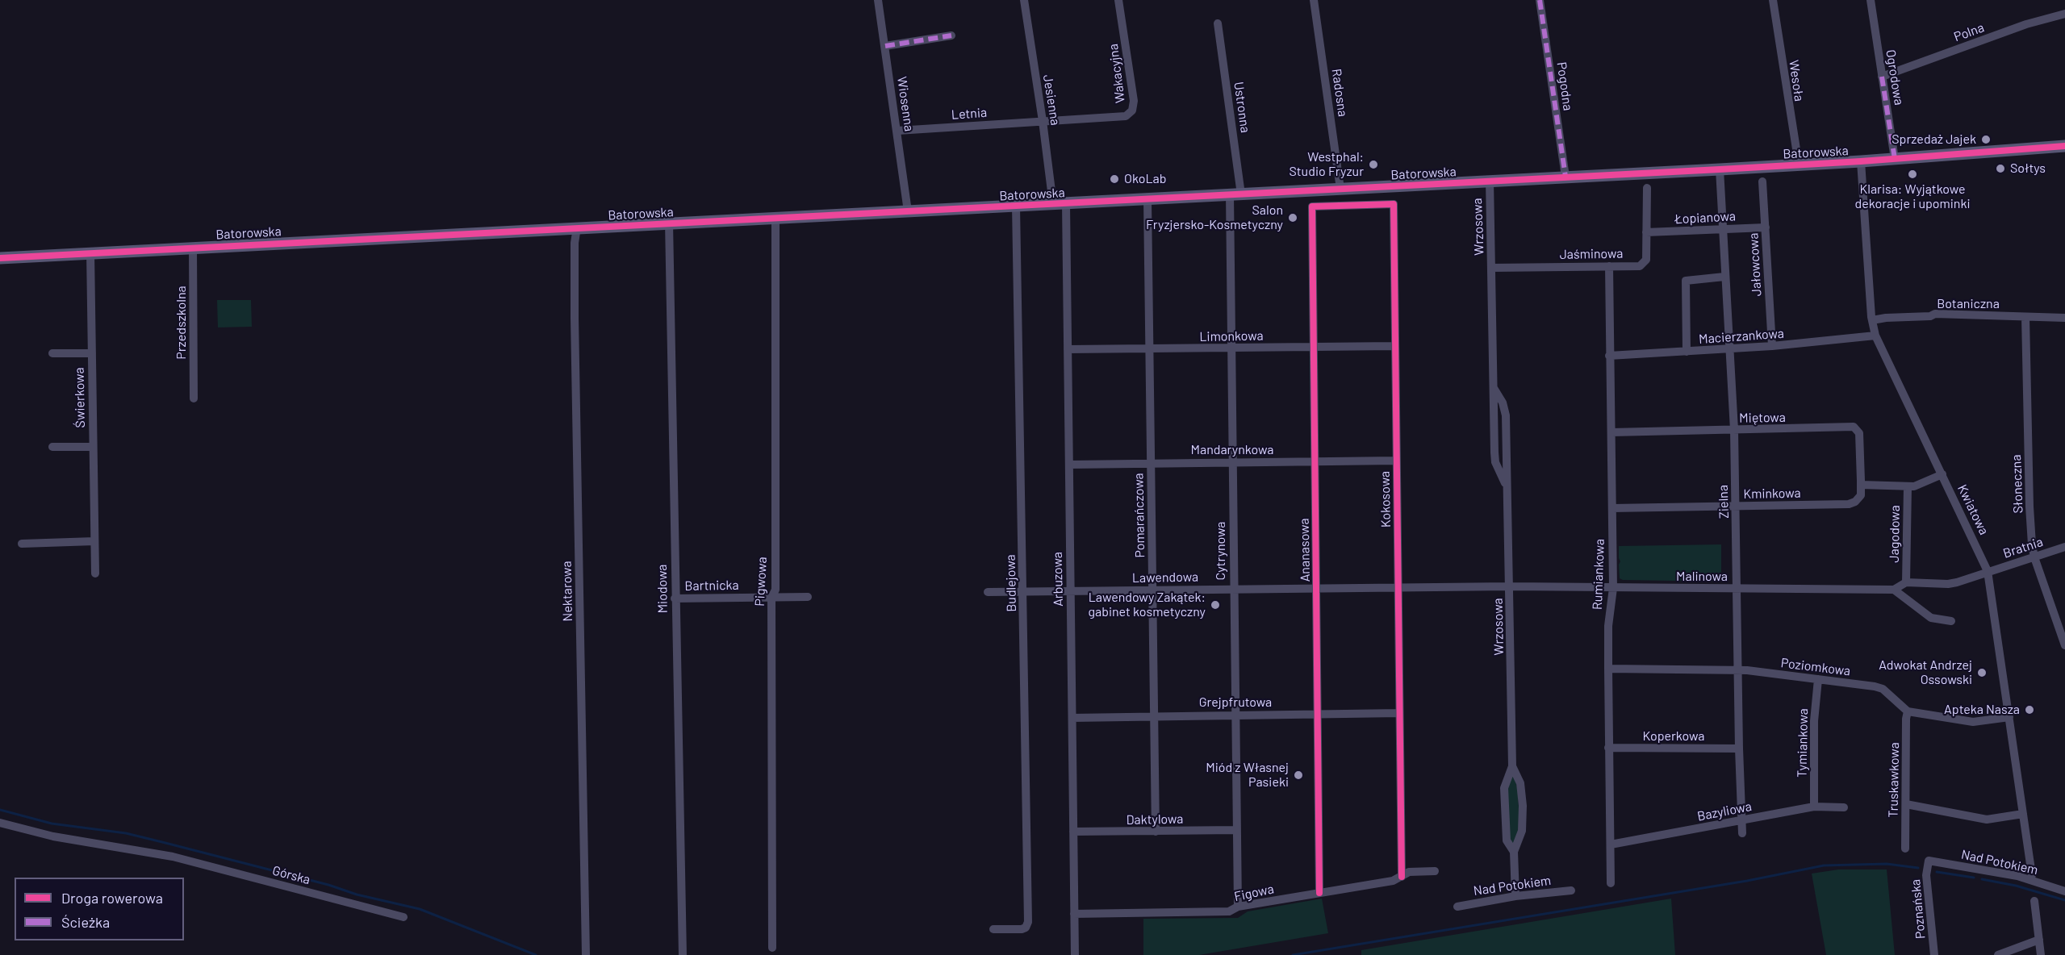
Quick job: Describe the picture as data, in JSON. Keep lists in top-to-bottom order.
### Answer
{
  "streets": {
    "street": [
      "Polna",
      "Wakacyjna",
      "Ogrodowa",
      "Wesoła",
      "Pogodna",
      "Radosna",
      "Jesienna",
      "Wiosenna",
      "Ustronna",
      "Letnia",
      "Batorowska",
      "Łopianowa",
      "Wrzosowa",
      "Jaśminowa",
      "Jałowcowa",
      "Botaniczna",
      "Przedszkolna",
      "Limonkowa",
      "Macierzankowa",
      "Świerkowa",
      "Miętowa",
      "Mandarynkowa",
      "Słoneczna",
      "Kminkowa",
      "Kokosowa",
      "Zielna",
      "Kwiatowa",
      "Pomarańczowa",
      "Jagodowa",
      "Bratnia",
      "Ananasowa",
      "Cytrynowa",
      "Rumiankowa",
      "Malinowa",
      "Lawendowa",
      "Arbuzowa",
      "Pigwowa",
      "Budlejowa",
      "Bartnicka",
      "Miodowa",
      "Nektarowa",
      "Poziomkowa",
      "Grejpfrutowa",
      "Koperkowa",
      "Tymiankowa",
      "Truskawkowa",
      "Bazyliowa",
      "Daktylowa",
      "Nad Potokiem",
      "Górska",
      "Figowa",
      "Poznańska"
    ]
  },
  "crossings": [
    ["Polna", "Ogrodowa"],
    ["Wakacyjna", "Jesienna"],
    ["Wakacyjna", "Letnia"],
    ["Ogrodowa", "Batorowska"],
    ["Wesoła", "Batorowska"],
    ["Pogodna", "Batorowska"],
    ["Radosna", "Batorowska"],
    ["Jesienna", "Letnia"],
    ["Jesienna", "Batorowska"],
    ["Wiosenna", "Letnia"],
    ["Wiosenna", "Batorowska"],
    ["Ustronna", "Batorowska"],
    ["Ustronna", "Cytrynowa"],
    ["Batorowska", "Wrzosowa"],
    ["Batorowska", "Przedszkolna"],
    ["Batorowska", "Świerkowa"],
    ["Batorowska", "Zielna"],
    ["Batorowska", "Kwiatowa"],
    ["Batorowska", "Pomarańczowa"],
    ["Batorowska", "Cytrynowa"],
    ["Batorowska", "Arbuzowa"],
    ["Batorowska", "Pigwowa"],
    ["Batorowska", "Budlejowa"],
    ["Batorowska", "Miodowa"],
    ["Batorowska", "Nektarowa"],
    ["Łopianowa", "Jaśminowa"],
    ["Łopianowa", "Jałowcowa"],
    ["Łopianowa", "Zielna"],
    ["Wrzosowa", "Jaśminowa"],
    ["Wrzosowa", "Malinowa"],
    ["Wrzosowa", "Lawendowa"],
    ["Wrzosowa", "Nad Potokiem"],
    ["Jaśminowa", "Rumiankowa"],
    ["Jałowcowa", "Macierzankowa"],
    ["Botaniczna", "Słoneczna"],
    ["Botaniczna", "Kwiatowa"],
    ["Limonkowa", "Kokosowa"],
    ["Limonkowa", "Pomarańczowa"],
    ["Limonkowa", "Ananasowa"],
    ["Limonkowa", "Cytrynowa"],
    ["Limonkowa", "Arbuzowa"],
    ["Macierzankowa", "Zielna"],
    ["Macierzankowa", "Kwiatowa"],
    ["Macierzankowa", "Rumiankowa"],
    ["Miętowa", "Kminkowa"],
    ["Miętowa", "Zielna"],
    ["Miętowa", "Rumiankowa"],
    ["Mandarynkowa", "Kokosowa"],
    ["Mandarynkowa", "Pomarańczowa"],
    ["Mandarynkowa", "Ananasowa"],
    ["Mandarynkowa", "Cytrynowa"],
    ["Mandarynkowa", "Arbuzowa"],
    ["Słoneczna", "Bratnia"],
    ["Kminkowa", "Zielna"],
    ["Kminkowa", "Rumiankowa"],
    ["Kokosowa", "Ananasowa"],
    ["Kokosowa", "Lawendowa"],
    ["Kokosowa", "Grejpfrutowa"],
    ["Kokosowa", "Figowa"],
    ["Zielna", "Malinowa"],
    ["Zielna", "Poziomkowa"],
    ["Zielna", "Koperkowa"],
    ["Zielna", "Bazyliowa"],
    ["Kwiatowa", "Bratnia"],
    ["Kwiatowa", "Nad Potokiem"],
    ["Pomarańczowa", "Lawendowa"],
    ["Pomarańczowa", "Grejpfrutowa"],
    ["Pomarańczowa", "Daktylowa"],
    ["Ananasowa", "Lawendowa"],
    ["Ananasowa", "Grejpfrutowa"],
    ["Ananasowa", "Figowa"],
    ["Cytrynowa", "Lawendowa"],
    ["Cytrynowa", "Grejpfrutowa"],
    ["Cytrynowa", "Daktylowa"],
    ["Cytrynowa", "Figowa"],
    ["Rumiankowa", "Malinowa"],
    ["Rumiankowa", "Poziomkowa"],
    ["Rumiankowa", "Koperkowa"],
    ["Rumiankowa", "Bazyliowa"],
    ["Malinowa", "Lawendowa"],
    ["Lawendowa", "Arbuzowa"],
    ["Lawendowa", "Budlejowa"],
    ["Arbuzowa", "Grejpfrutowa"],
    ["Arbuzowa", "Daktylowa"],
    ["Arbuzowa", "Figowa"],
    ["Pigwowa", "Bartnicka"],
    ["Bartnicka", "Miodowa"],
    ["Poziomkowa", "Tymiankowa"],
    ["Poziomkowa", "Truskawkowa"],
    ["Tymiankowa", "Bazyliowa"],
    ["Nad Potokiem", "Poznańska"]
  ],
  "places": [
    "Sprzedaż Jajek",
    "Westphal: Studio Fryzur",
    "Sołtys",
    "Klarisa: Wyjątkowe dekoracje i upominki",
    "OkoLab",
    "Salon Fryzjersko-Kosmetyczny",
    "Lawendowy Zakątek: gabinet kosmetyczny",
    "Adwokat Andrzej Ossowski",
    "Apteka Nasza",
    "Miód z Własnej Pasieki"
  ],
  "legend": ["Droga rowerowa", "Ścieżka"]
}
